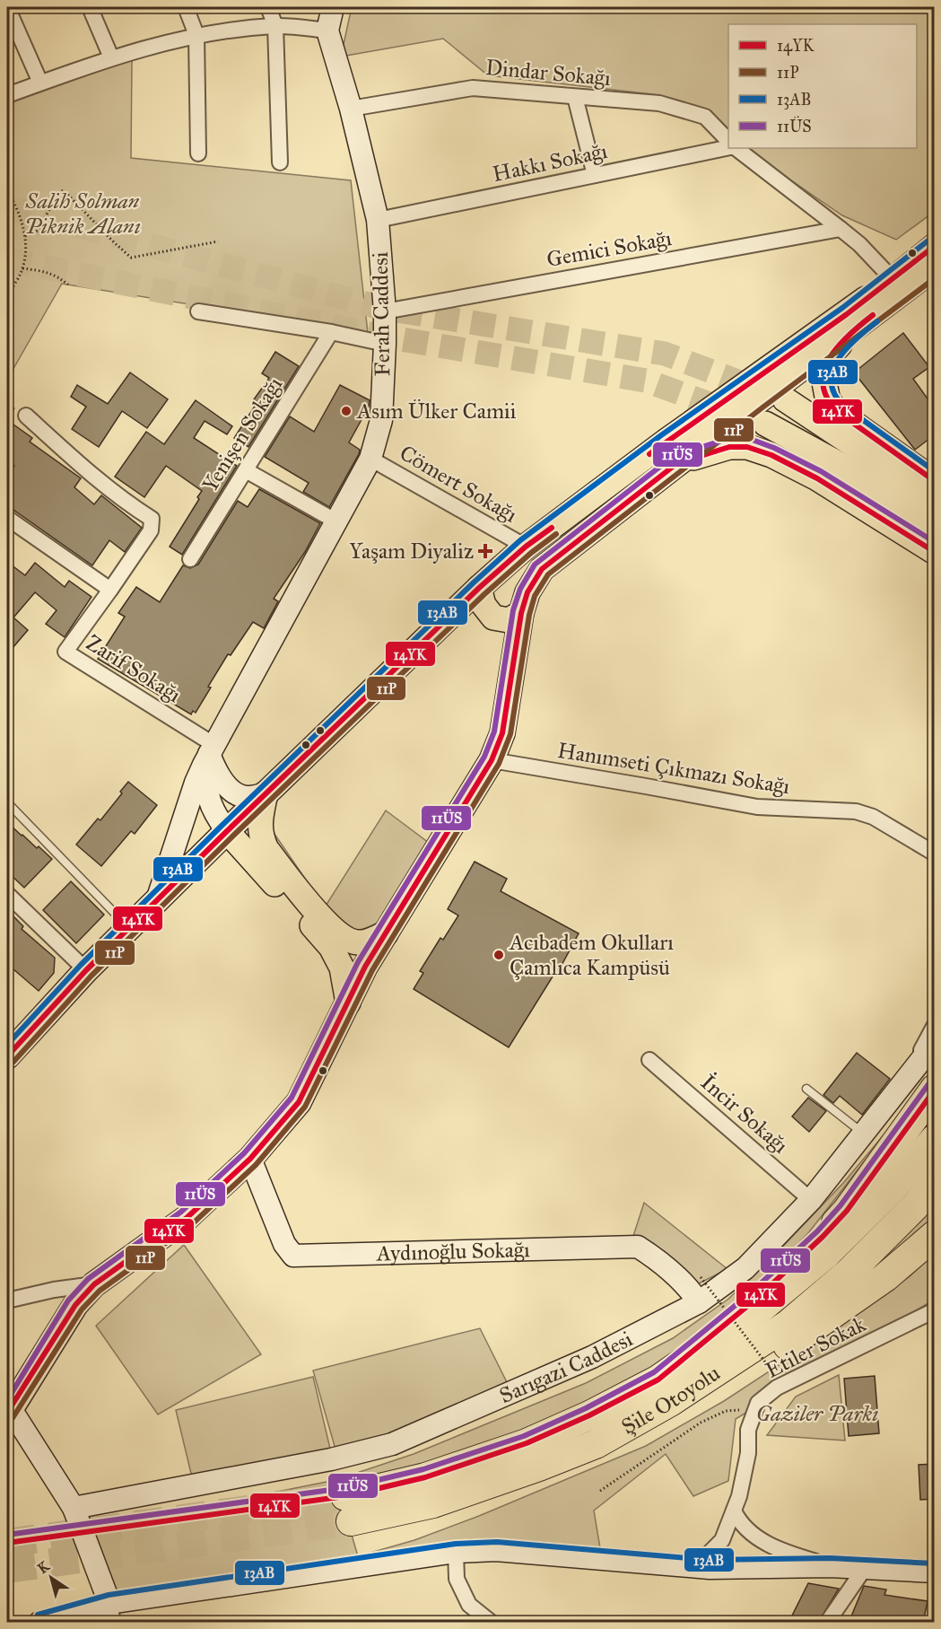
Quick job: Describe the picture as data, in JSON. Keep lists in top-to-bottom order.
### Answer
{
  "streets": {
    "highway": ["Şile Otoyolu"],
    "main road": ["Ferah Caddesi", "Aydınoğlu Sokağı", "Sarıgazi Caddesi"],
    "street": [
      "Dindar Sokağı",
      "Hakkı Sokağı",
      "Gemici Sokağı",
      "Yenişen Sokağı",
      "Cömert Sokağı",
      "Zarif Sokağı",
      "Hanımseti Çıkmazı Sokağı",
      "İncir Sokağı",
      "Etiler Sokak"
    ]
  },
  "crossings": [
    ["Dindar Sokağı", "Ferah Caddesi"],
    ["Hakkı Sokağı", "Ferah Caddesi"],
    ["Gemici Sokağı", "Ferah Caddesi"],
    ["Ferah Caddesi", "Cömert Sokağı"],
    ["Ferah Caddesi", "Zarif Sokağı"],
    ["İncir Sokağı", "Sarıgazi Caddesi"],
    ["Aydınoğlu Sokağı", "Sarıgazi Caddesi"]
  ],
  "parks": ["Salih Solman Piknik Alanı", "Gaziler Parkı"],
  "places": {
    "other": ["Asım Ülker Camii", "Acıbadem Okulları Çamlıca Kampüsü"],
    "health": ["Yaşam Diyaliz"]
  },
  "lines": [
    "transit line 13AB",
    "transit line 14YK",
    "transit line 11P",
    "transit line 11ÜS"
  ],
  "legend": [
    "14YK",
    "11P",
    "13AB",
    "11ÜS"
  ],
  "north": "top left"
}
